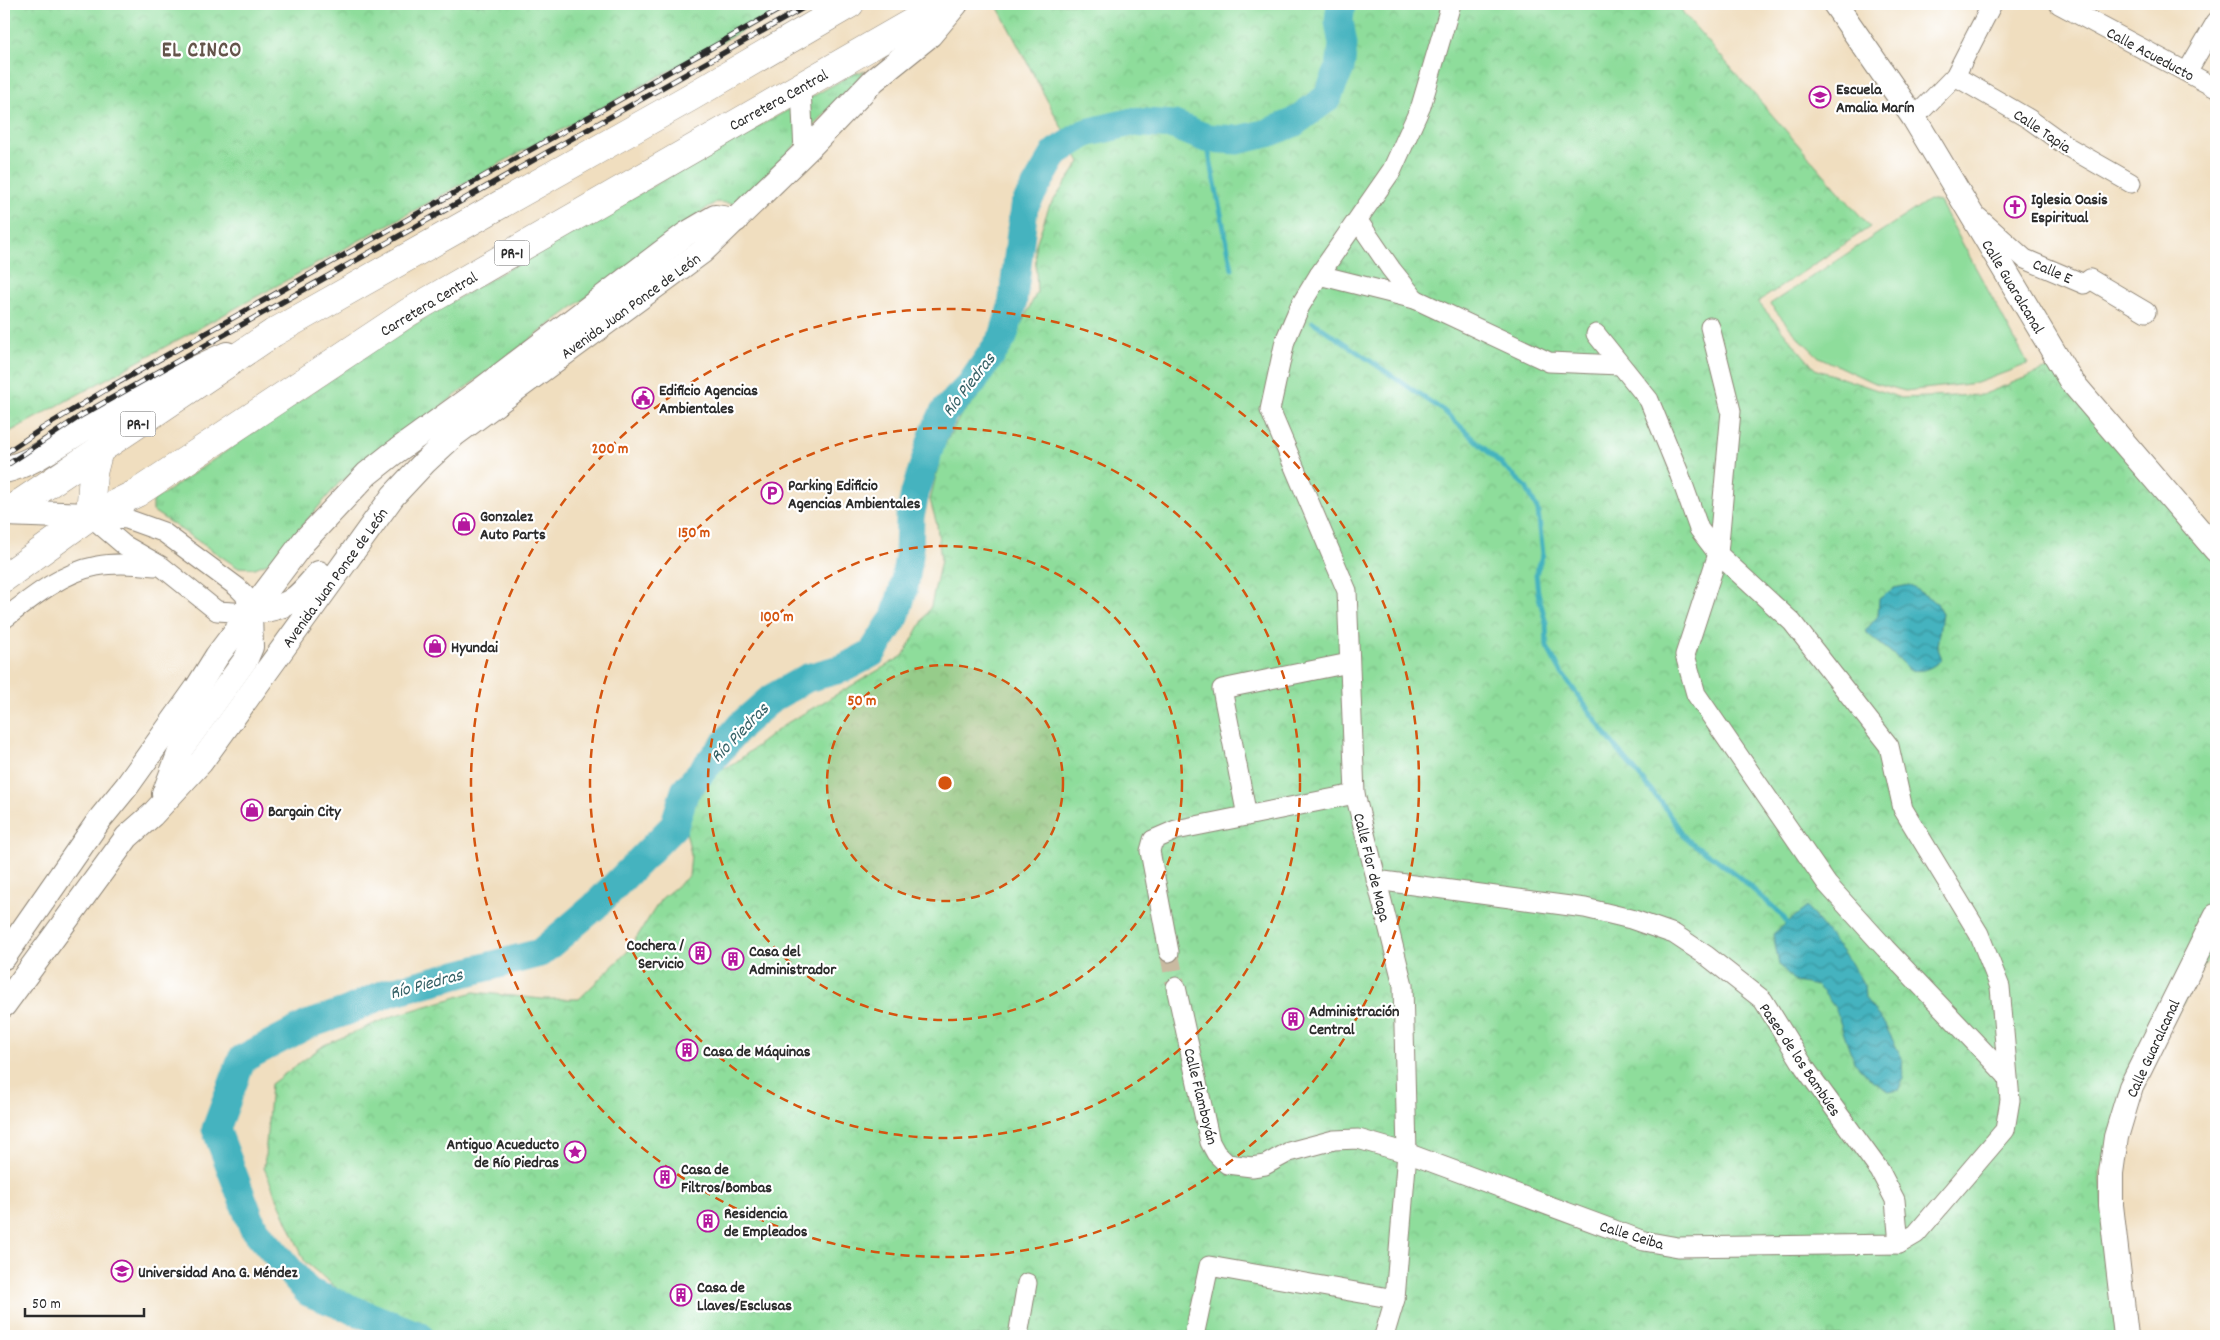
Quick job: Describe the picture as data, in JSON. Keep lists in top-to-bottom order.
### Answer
{
  "streets": {
    "highway": ["Carretera Central", "PR-1"],
    "street": [
      "Calle Acueducto",
      "Calle Tapia",
      "Calle E",
      "Calle Guaralcanal",
      "Avenida Juan Ponce de León",
      "Calle Flor de Maga",
      "Paseo de los Bambúes",
      "Calle Flamboyán",
      "Calle Ceiba"
    ]
  },
  "crossings": [
    ["Calle E", "Calle Guaralcanal"],
    ["Calle Flor de Maga", "Paseo de los Bambúes"],
    ["Calle Flor de Maga", "Calle Flamboyán"],
    ["Calle Flor de Maga", "Calle Ceiba"],
    ["Paseo de los Bambúes", "Calle Ceiba"],
    ["Calle Flamboyán", "Calle Ceiba"]
  ],
  "districts": ["EL CINCO"],
  "water": ["Río Piedras"],
  "places": {
    "school or university": ["Escuela Amalia Marín", "Universidad Ana G. Méndez"],
    "church": ["Iglesia Oasis Espiritual"],
    "public building": ["Edificio Agencias Ambientales"],
    "parking": ["Parking Edificio Agencias Ambientales"],
    "shop": ["Gonzalez Auto Parts", "Hyundai", "Bargain City"],
    "building": [
      "Cochera / Servicio",
      "Casa del Administrador",
      "Administración Central",
      "Casa de Máquinas",
      "Casa de Filtros/Bombas",
      "Residencia de Empleados",
      "Casa de Llaves/Esclusas"
    ],
    "place": ["Antiguo Acueducto de Río Piedras"]
  },
  "scale_bar": "50 m",
  "rings": [
    "200 m",
    "150 m",
    "100 m",
    "50 m"
  ]
}
